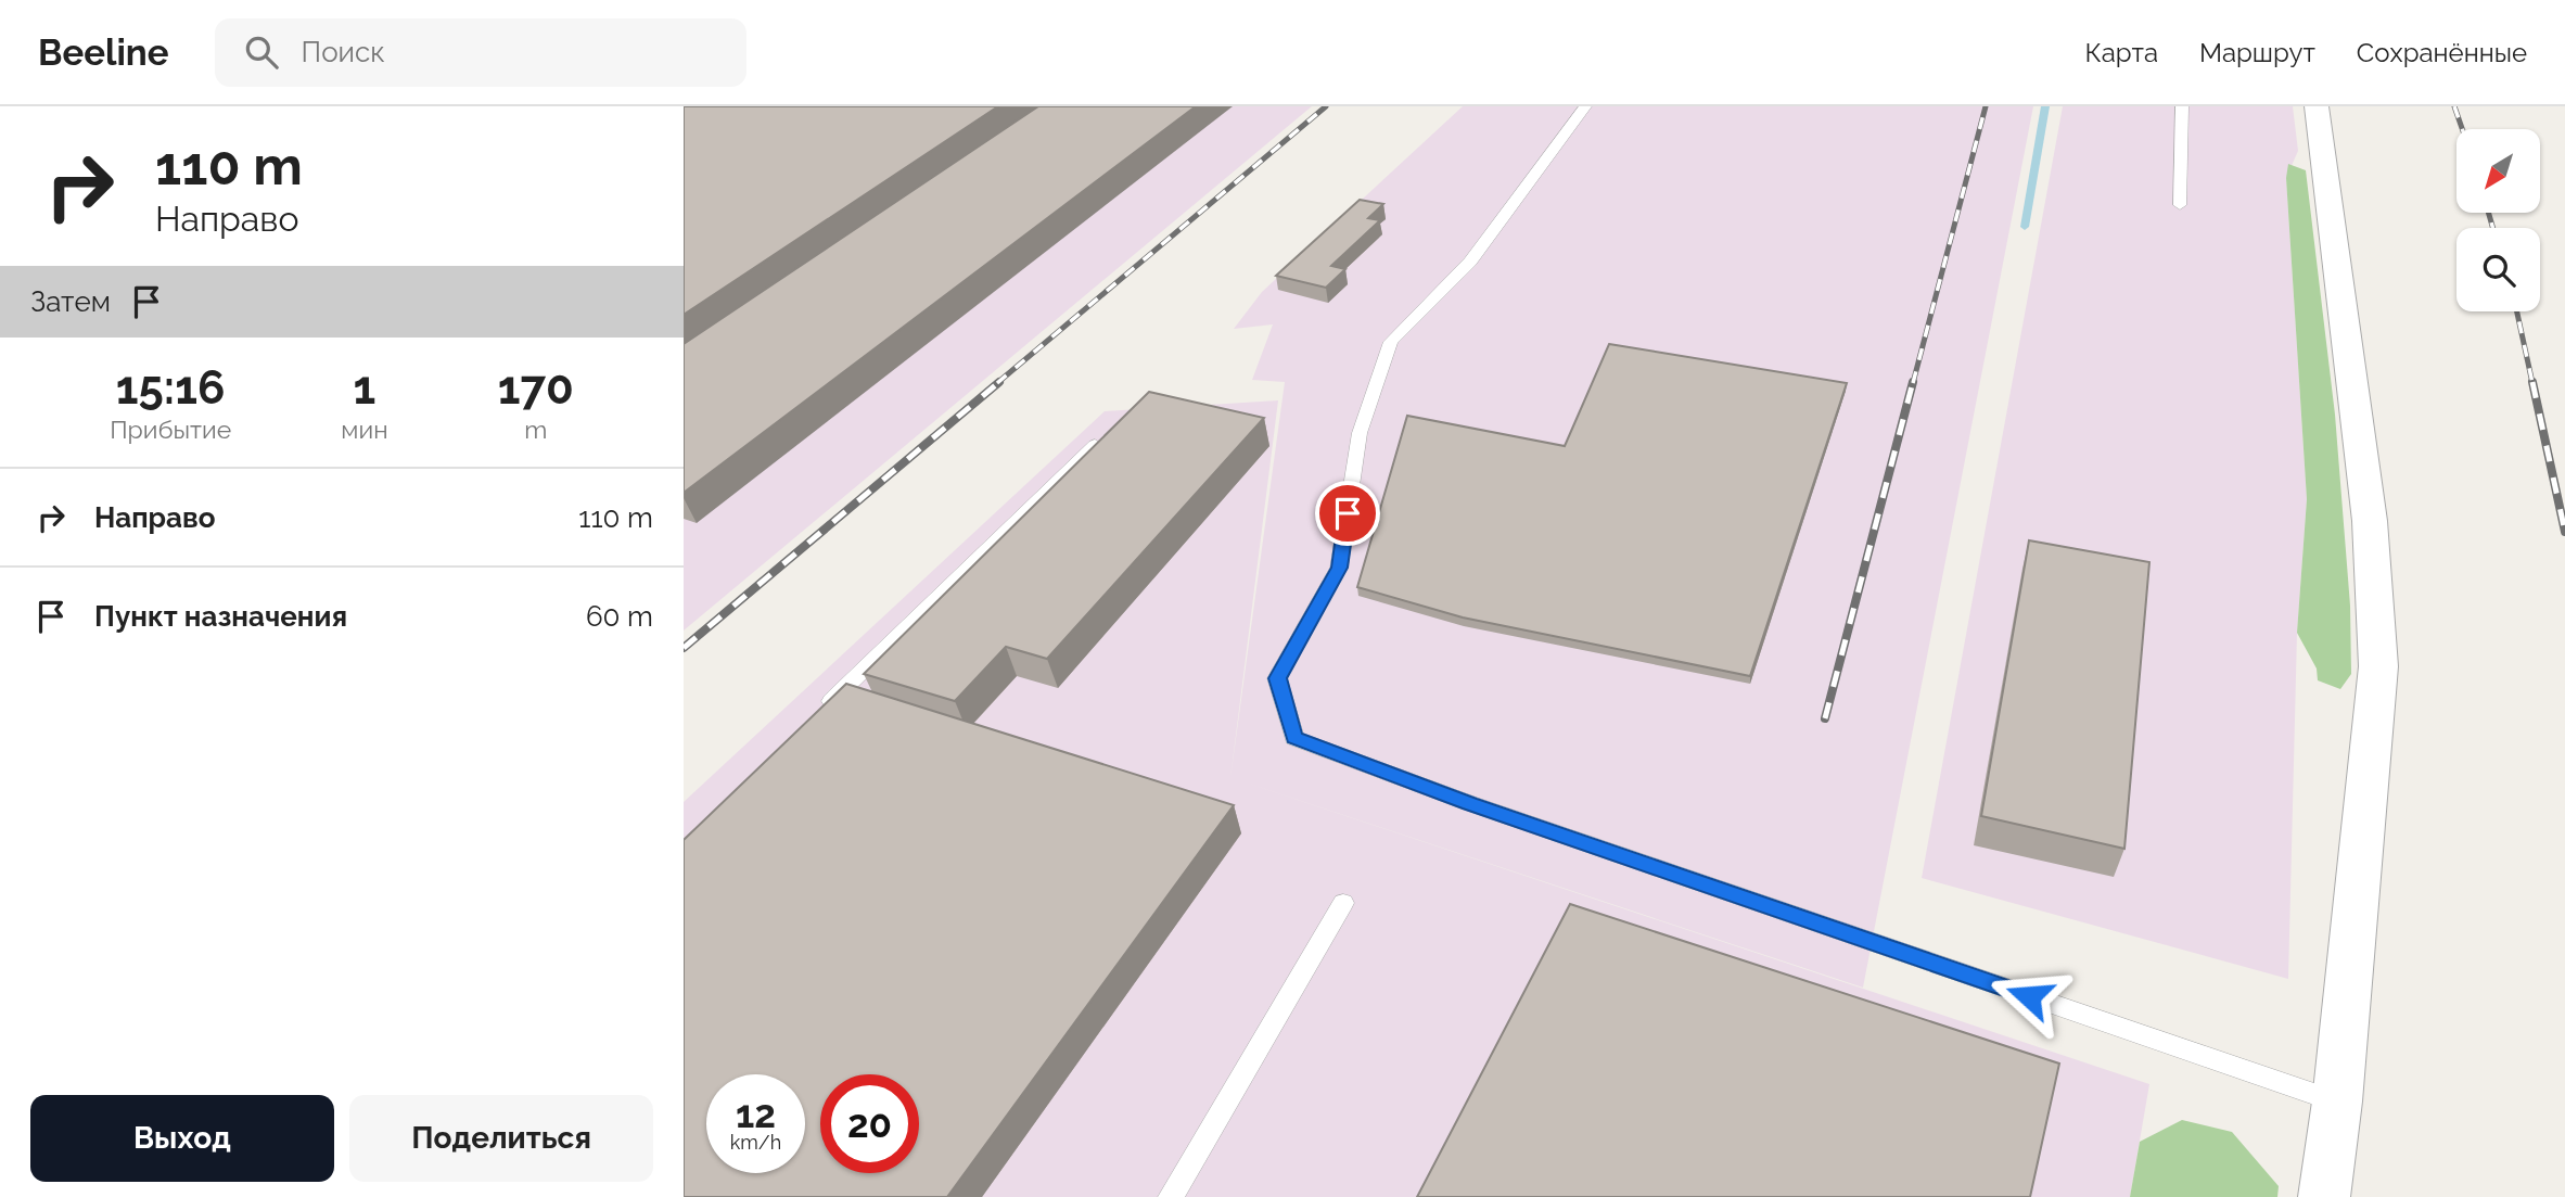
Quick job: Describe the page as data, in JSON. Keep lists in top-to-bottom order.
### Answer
{
  "north": "bottom left",
  "page": {
    "header": "Beeline",
    "search": "Поиск",
    "nav": ["Карта", "Маршрут", "Сохранённые"],
    "turn": ["110 m", "Направо"],
    "then": "Затем",
    "eta": [
      "15:16",
      "Прибытие",
      "1",
      "мин",
      "170",
      "m"
    ],
    "list": [
      {
        "name": "Направо",
        "value": "110 m"
      },
      {
        "name": "Пункт назначения",
        "value": "60 m"
      }
    ],
    "speed": "12 km/h",
    "limit": "20",
    "buttons": ["Выход", "Поделиться"]
  }
}
